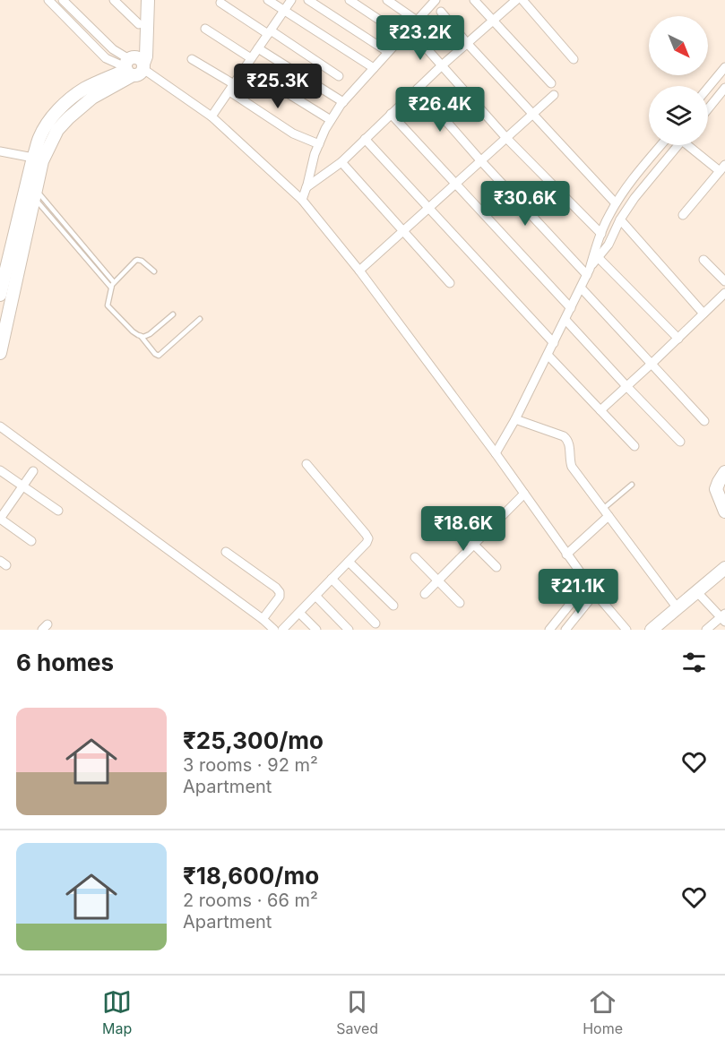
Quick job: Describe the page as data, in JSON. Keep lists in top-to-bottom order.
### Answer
{
  "north": "bottom right",
  "page": {
    "price": [
      "₹23.2K",
      "₹25.3K",
      "₹26.4K",
      "₹30.6K",
      "₹18.6K",
      "₹21.1K"
    ],
    "heading": "6 homes",
    "list": [
      {
        "name": "₹25,300/mo",
        "note": "3 rooms · 92 m² · Apartment"
      },
      {
        "name": "₹18,600/mo",
        "note": "2 rooms · 66 m² · Apartment"
      }
    ],
    "tabs": ["Map", "Saved", "Home"]
  }
}
